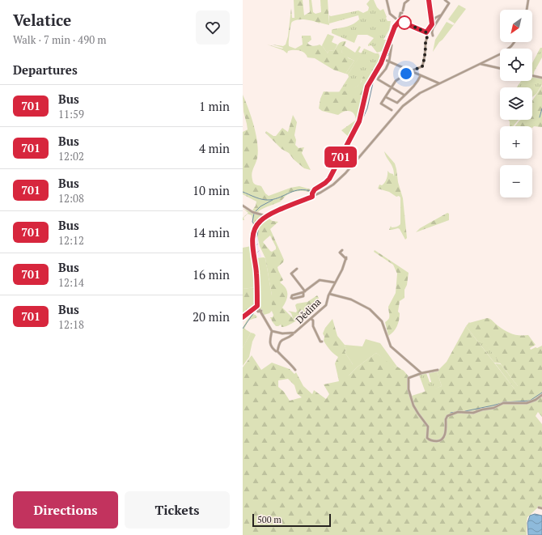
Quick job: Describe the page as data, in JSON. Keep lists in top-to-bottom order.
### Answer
{
  "streets": {
    "street": ["Dědina"]
  },
  "lines": ["bus line 701"],
  "scale_bar": "500 m",
  "north": "bottom left",
  "page": {
    "heading": [
      ["Velatice", "Walk · 7 min · 490 m"],
      "Departures"
    ],
    "on_map": "701",
    "map_buttons": ["+", "−"],
    "list": [
      {
        "mark": "701",
        "name": "Bus",
        "note": "11:59",
        "value": "1 min"
      },
      {
        "mark": "701",
        "name": "Bus",
        "note": "12:02",
        "value": "4 min"
      },
      {
        "mark": "701",
        "name": "Bus",
        "note": "12:08",
        "value": "10 min"
      },
      {
        "mark": "701",
        "name": "Bus",
        "note": "12:12",
        "value": "14 min"
      },
      {
        "mark": "701",
        "name": "Bus",
        "note": "12:14",
        "value": "16 min"
      },
      {
        "mark": "701",
        "name": "Bus",
        "note": "12:18",
        "value": "20 min"
      }
    ],
    "buttons": ["Directions", "Tickets"],
    "scale": "500 m"
  }
}
